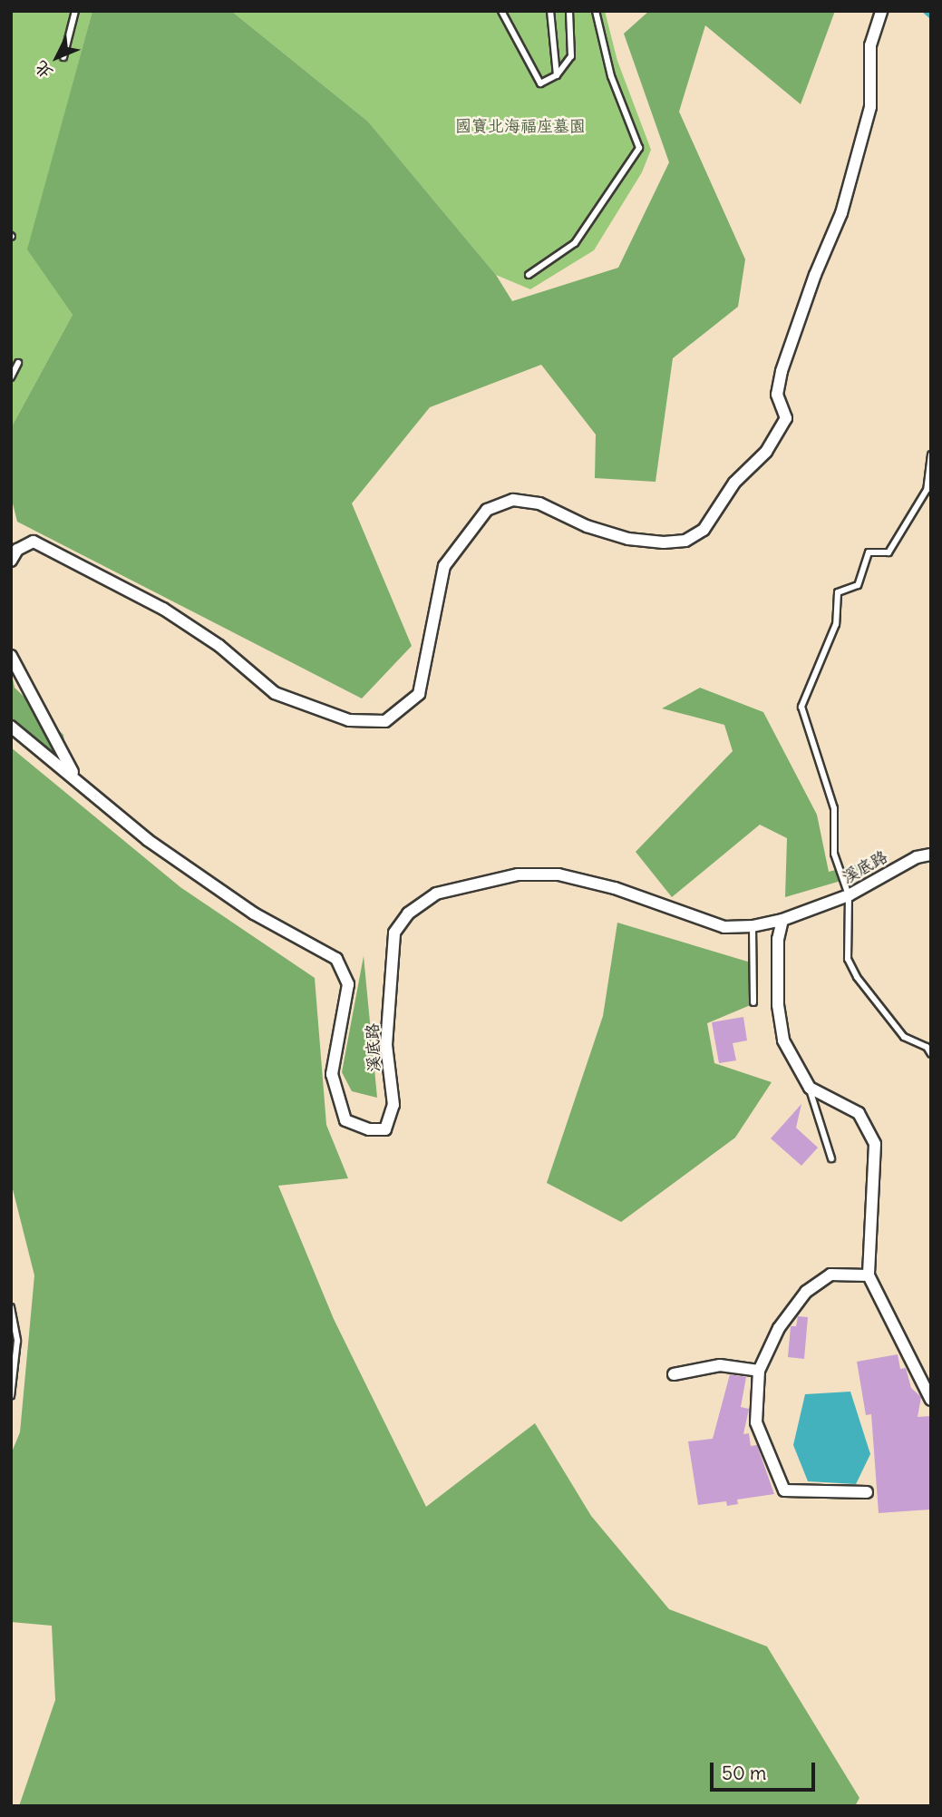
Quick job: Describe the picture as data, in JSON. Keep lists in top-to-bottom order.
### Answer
{
  "streets": {
    "street": ["溪底路"]
  },
  "parks": ["國寶北海福座墓園"],
  "scale_bar": "50 m",
  "north": "bottom left"
}
